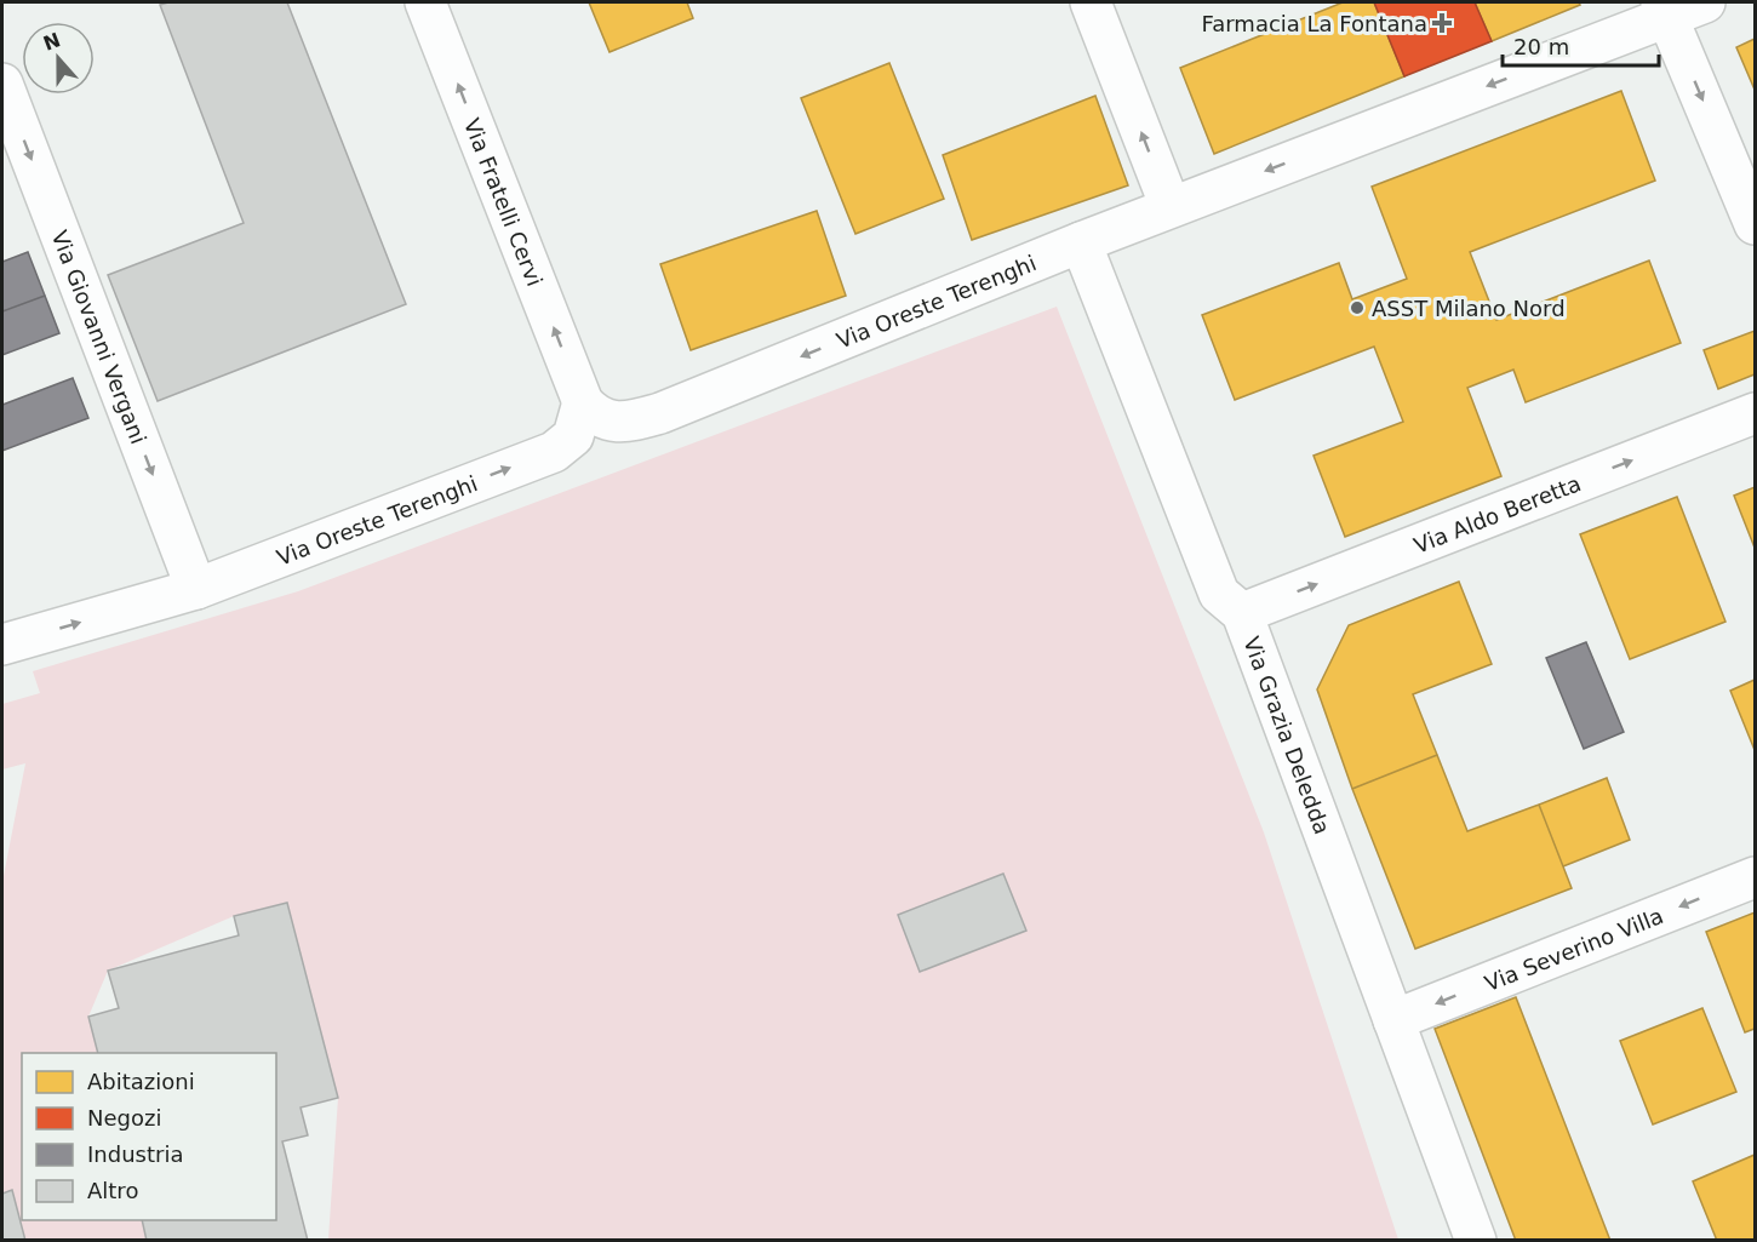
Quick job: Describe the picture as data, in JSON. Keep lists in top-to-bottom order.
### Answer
{
  "streets": {
    "street": [
      "Via Fratelli Cervi",
      "Via Oreste Terenghi",
      "Via Giovanni Vergani",
      "Via Aldo Beretta",
      "Via Grazia Deledda",
      "Via Severino Villa"
    ]
  },
  "crossings": [
    ["Via Fratelli Cervi", "Via Oreste Terenghi"],
    ["Via Oreste Terenghi", "Via Giovanni Vergani"],
    ["Via Oreste Terenghi", "Via Grazia Deledda"],
    ["Via Aldo Beretta", "Via Grazia Deledda"],
    ["Via Grazia Deledda", "Via Severino Villa"]
  ],
  "one_way": [
    "Via Fratelli Cervi",
    "Via Giovanni Vergani",
    "Via Aldo Beretta",
    "Via Severino Villa"
  ],
  "places": {
    "health": ["Farmacia La Fontana"],
    "other": ["ASST Milano Nord"]
  },
  "legend": [
    "Abitazioni",
    "Negozi",
    "Industria",
    "Altro"
  ],
  "scale_bar": "20 m",
  "north": "top"
}
